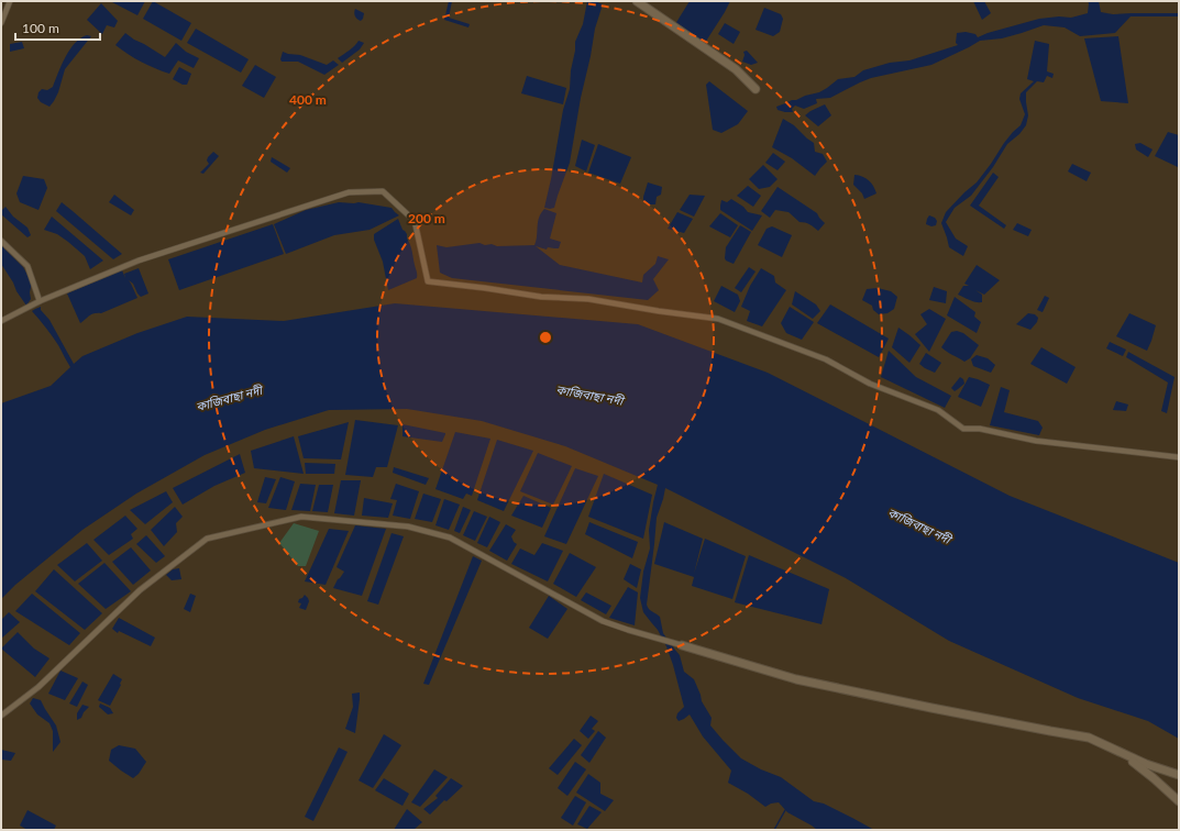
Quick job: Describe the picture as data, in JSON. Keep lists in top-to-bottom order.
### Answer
{
  "water": ["কাজিবাছা নদী"],
  "scale_bar": "100 m",
  "rings": ["400 m", "200 m"]
}
